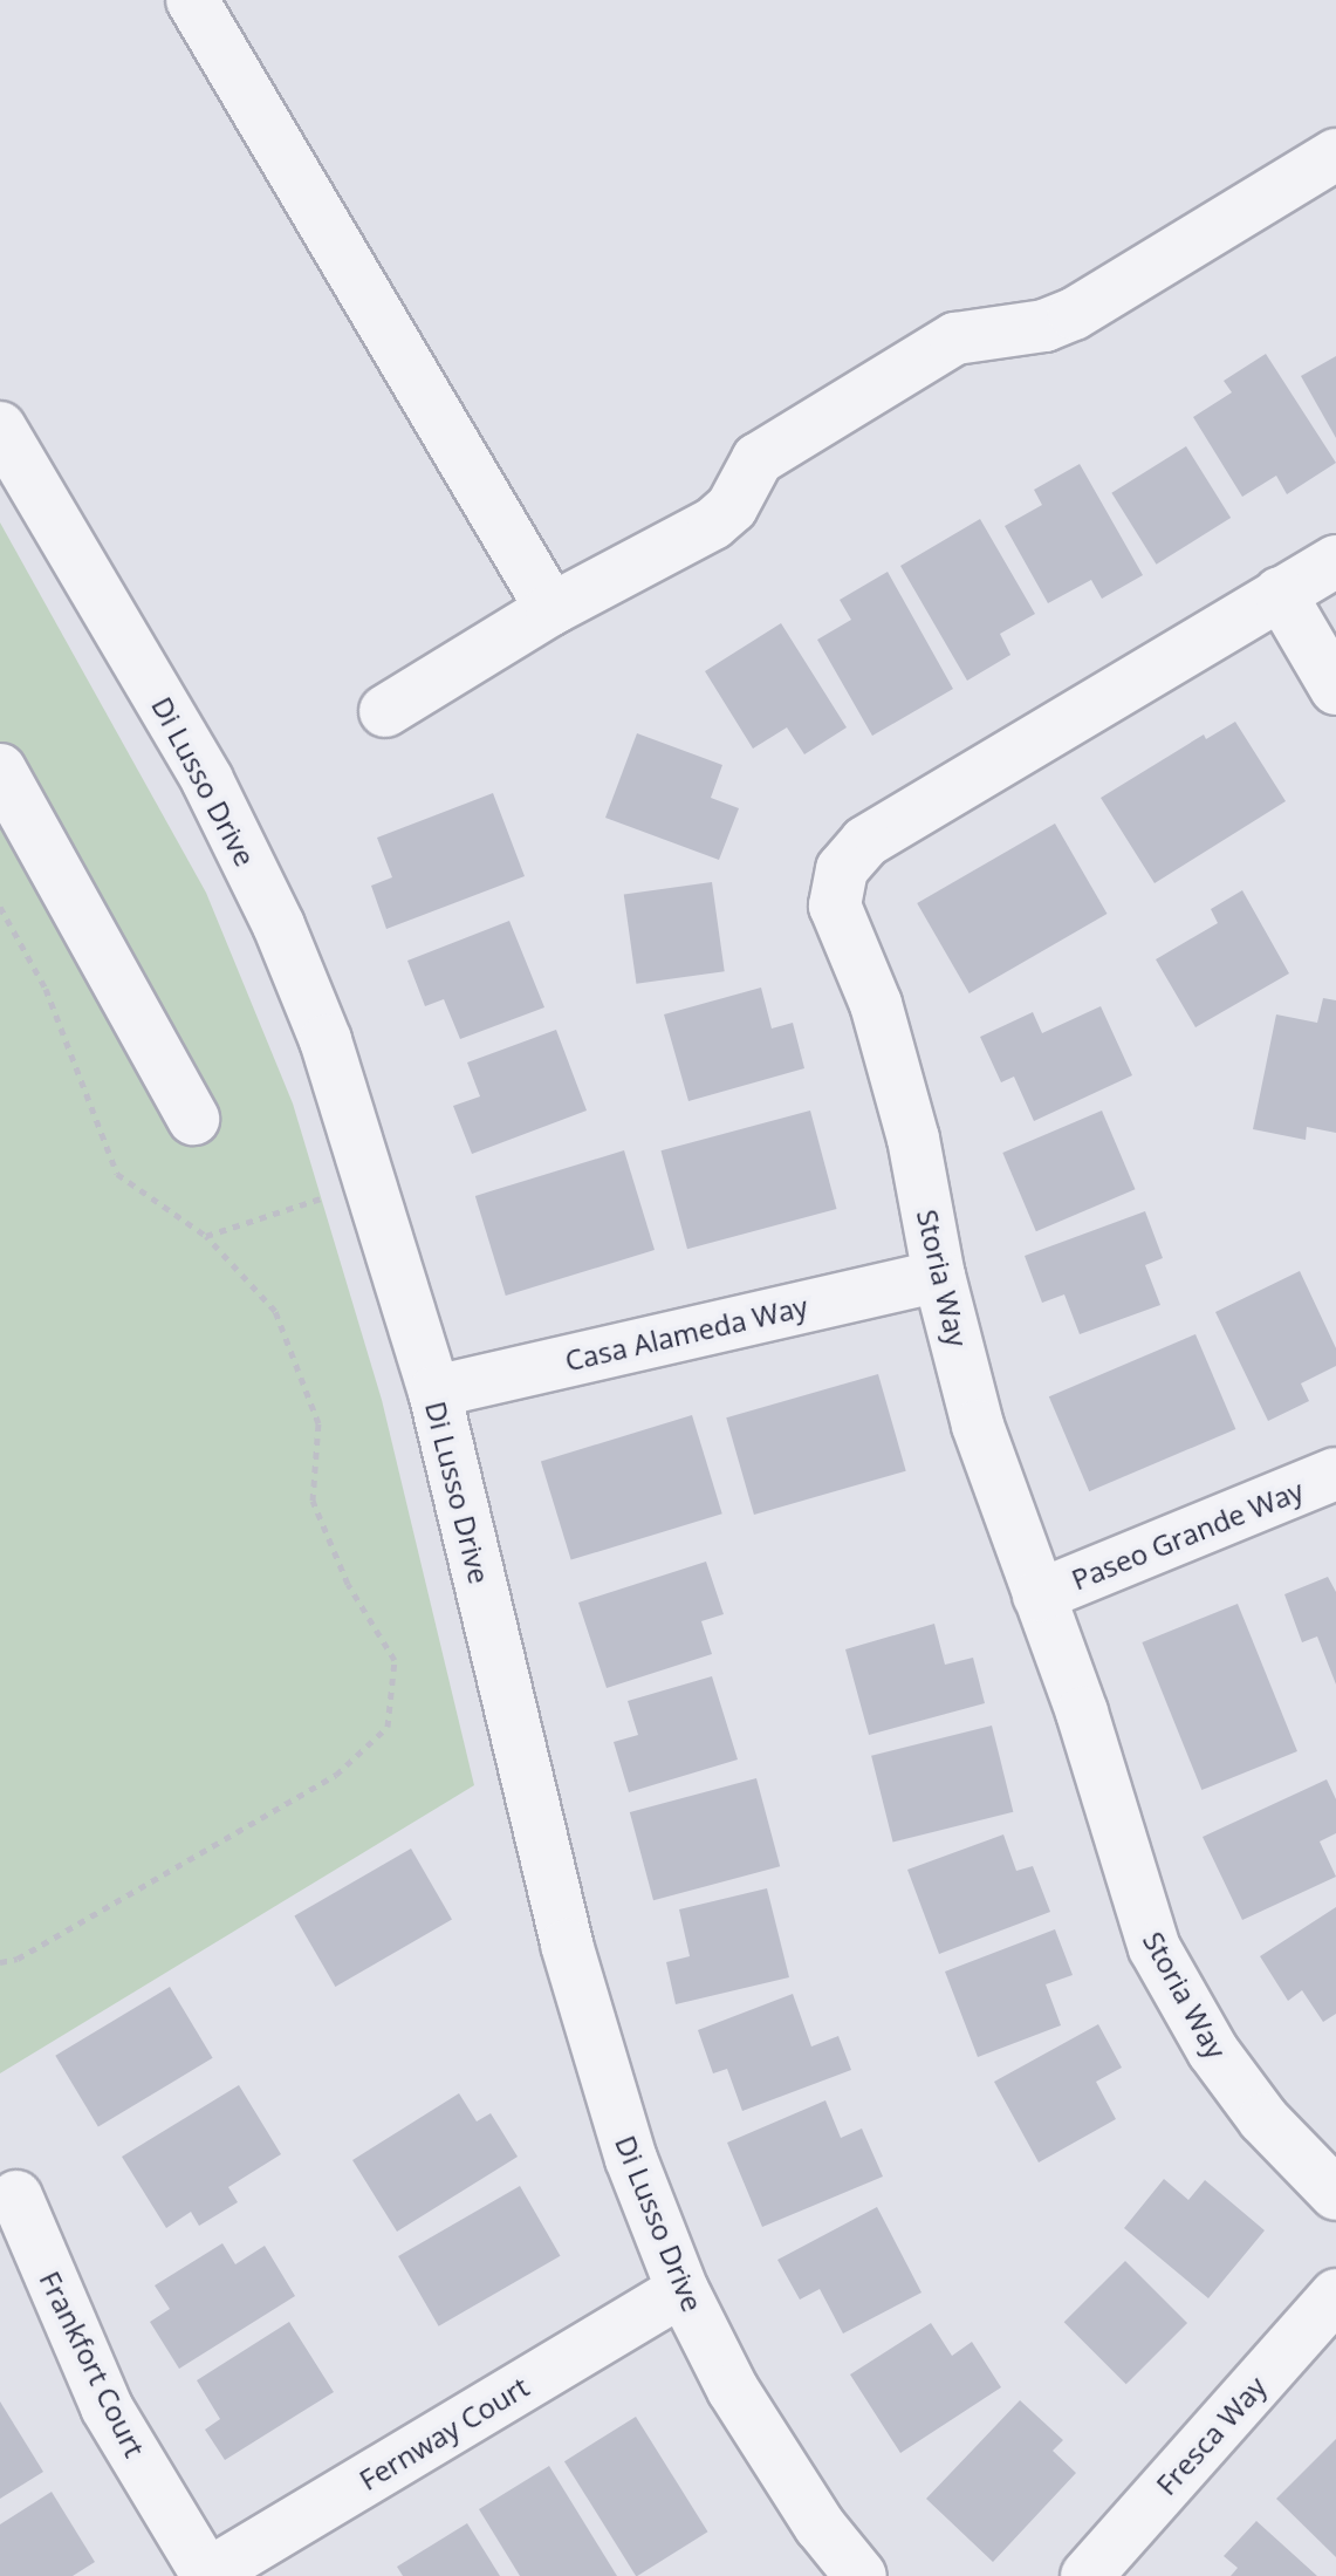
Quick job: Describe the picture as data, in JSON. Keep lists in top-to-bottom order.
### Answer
{
  "streets": {
    "street": [
      "Di Lusso Drive",
      "Storia Way",
      "Casa Alameda Way",
      "Paseo Grande Way",
      "Frankfort Court",
      "Fernway Court",
      "Fresca Way"
    ]
  },
  "crossings": [
    ["Di Lusso Drive", "Casa Alameda Way"],
    ["Di Lusso Drive", "Fernway Court"],
    ["Storia Way", "Casa Alameda Way"],
    ["Storia Way", "Paseo Grande Way"],
    ["Frankfort Court", "Fernway Court"]
  ]
}
